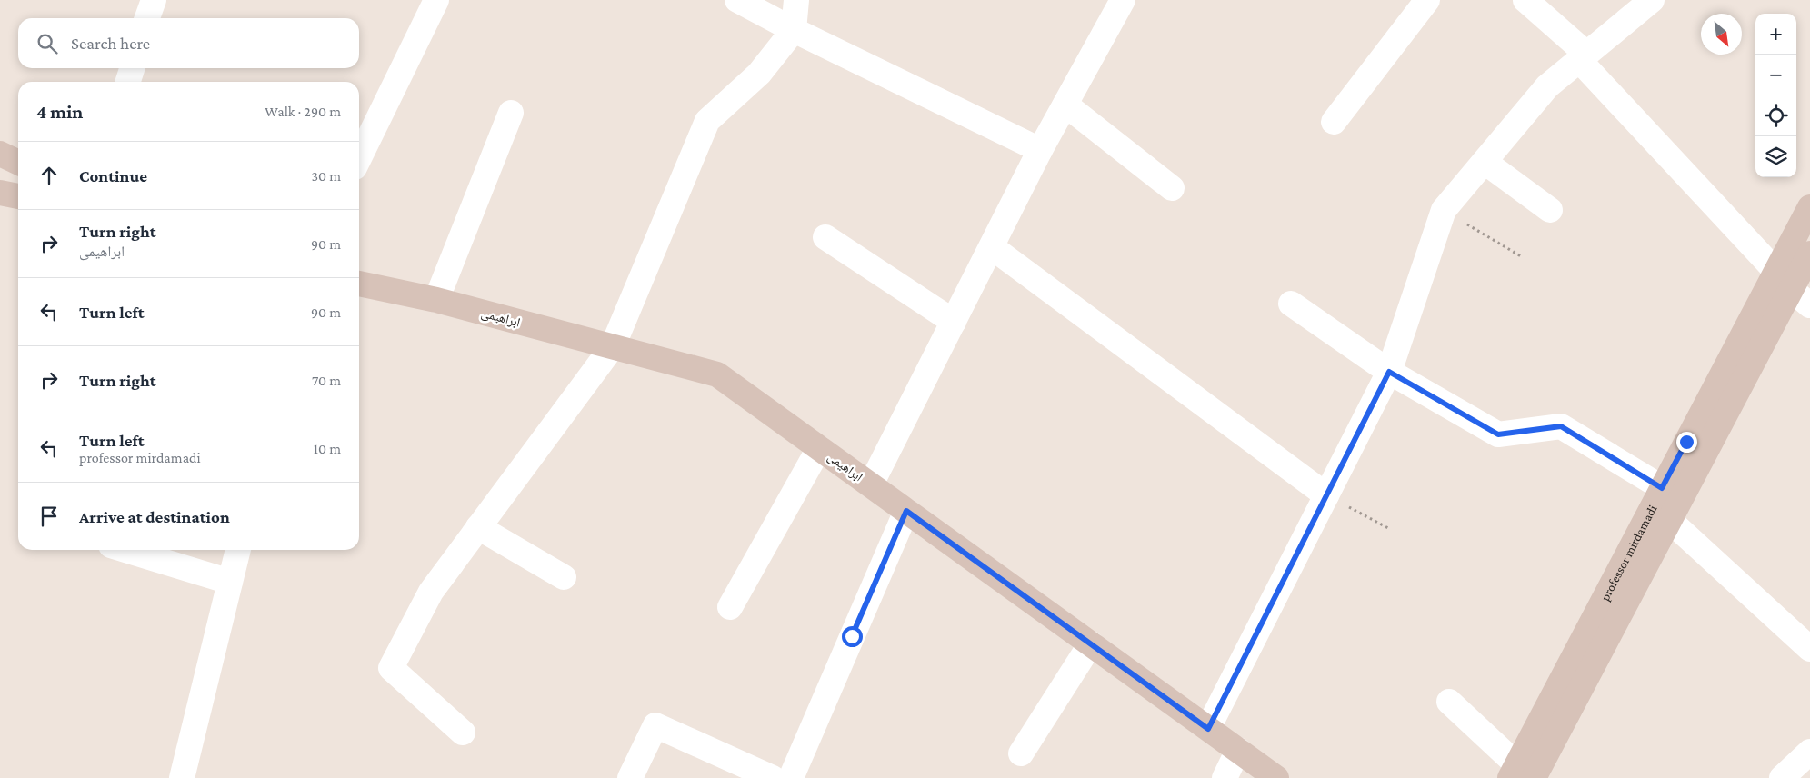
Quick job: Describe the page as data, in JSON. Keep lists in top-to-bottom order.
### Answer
{
  "streets": {
    "main road": ["ابراهیمی", "professor mirdamadi"]
  },
  "north": "bottom right",
  "page": {
    "map_buttons": ["+", "−"],
    "search": "Search here",
    "heading": ["4 min", "Walk · 290 m"],
    "list": [
      ["Continue", "30 m"],
      ["Turn right", "ابراهیمی", "90 m"],
      ["Turn left", "90 m"],
      ["Turn right", "70 m"],
      ["Turn left", "professor mirdamadi", "10 m"],
      "Arrive at destination"
    ]
  }
}
